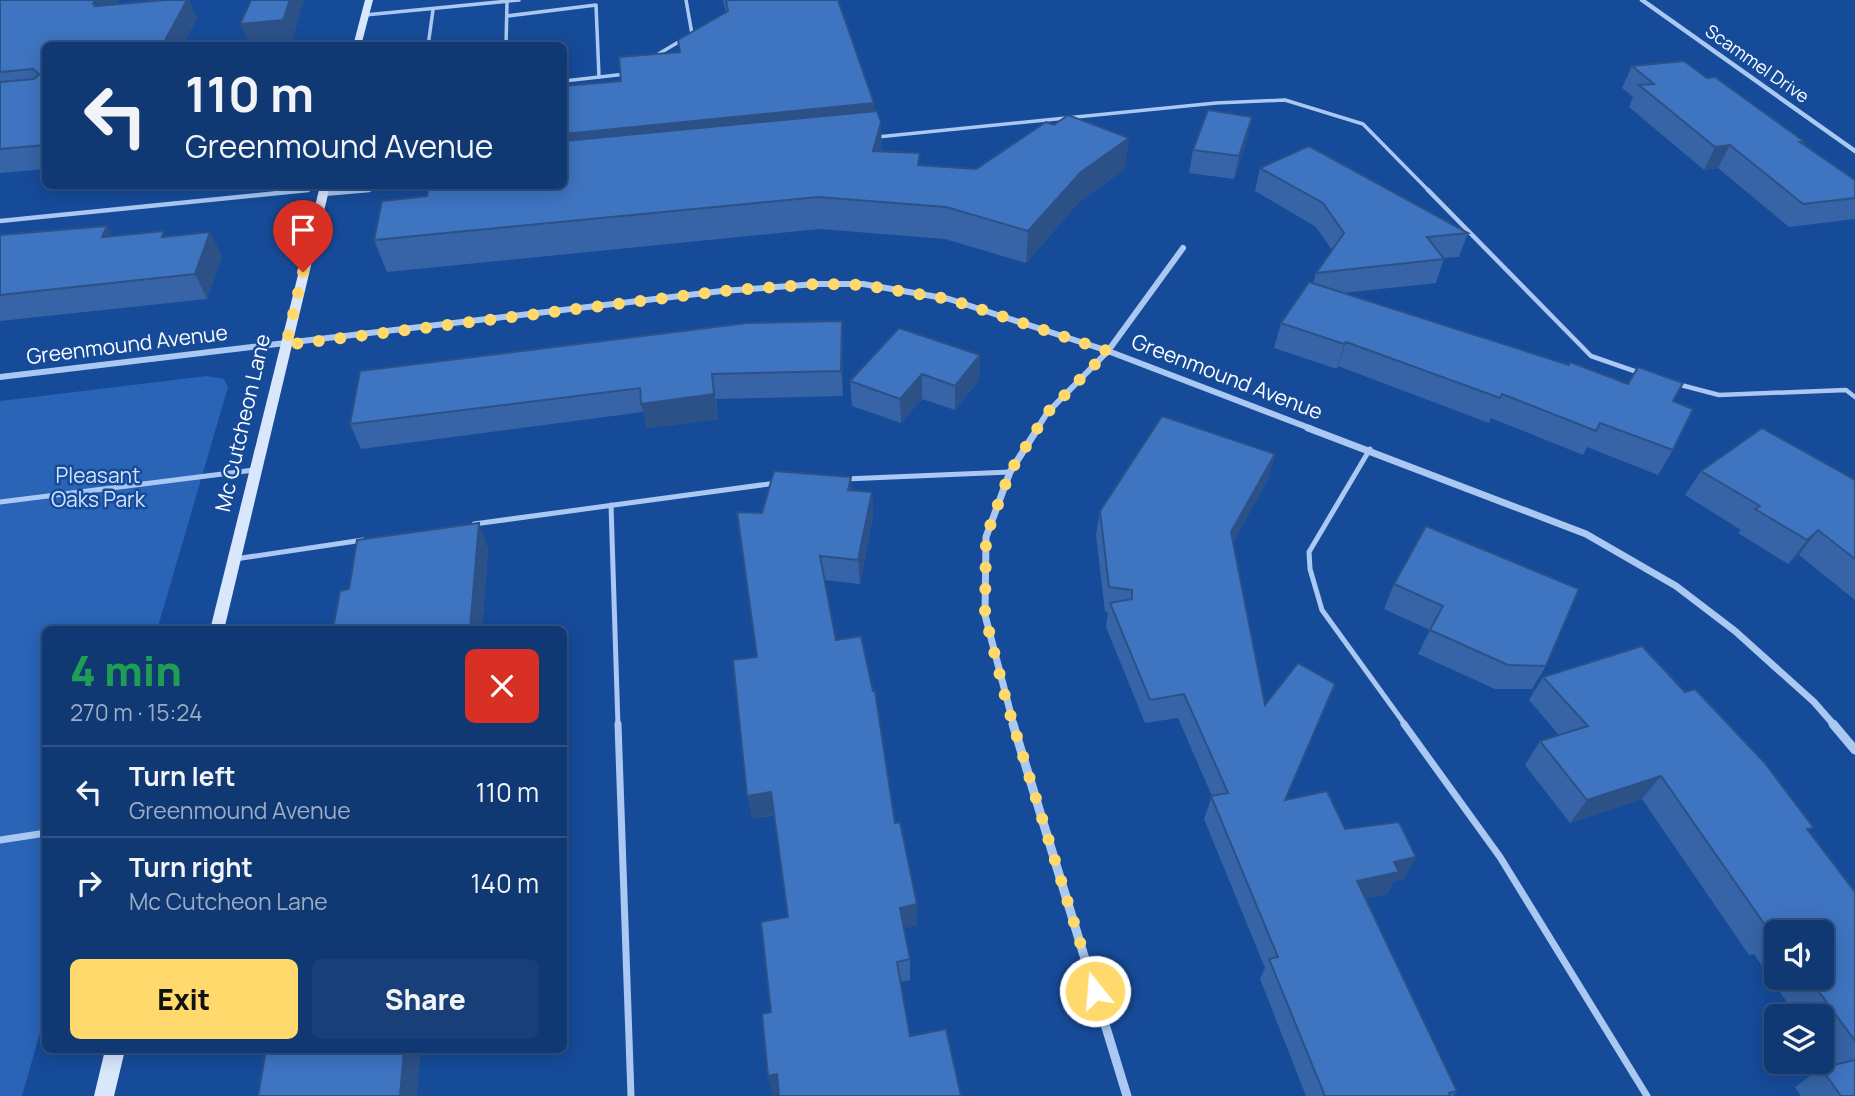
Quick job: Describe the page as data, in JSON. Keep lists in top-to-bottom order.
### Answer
{
  "streets": {
    "street": ["Scammel Drive", "Greenmound Avenue", "Mc Cutcheon Lane"]
  },
  "crossings": [
    ["Greenmound Avenue", "Mc Cutcheon Lane"]
  ],
  "parks": ["Pleasant Oaks Park"],
  "page": {
    "turn": ["110 m", "Greenmound Avenue"],
    "heading": ["4 min", "270 m · 15:24"],
    "list": [
      {
        "name": "Turn left",
        "note": "Greenmound Avenue",
        "value": "110 m"
      },
      {
        "name": "Turn right",
        "note": "Mc Cutcheon Lane",
        "value": "140 m"
      }
    ],
    "buttons": ["Exit", "Share"]
  }
}
